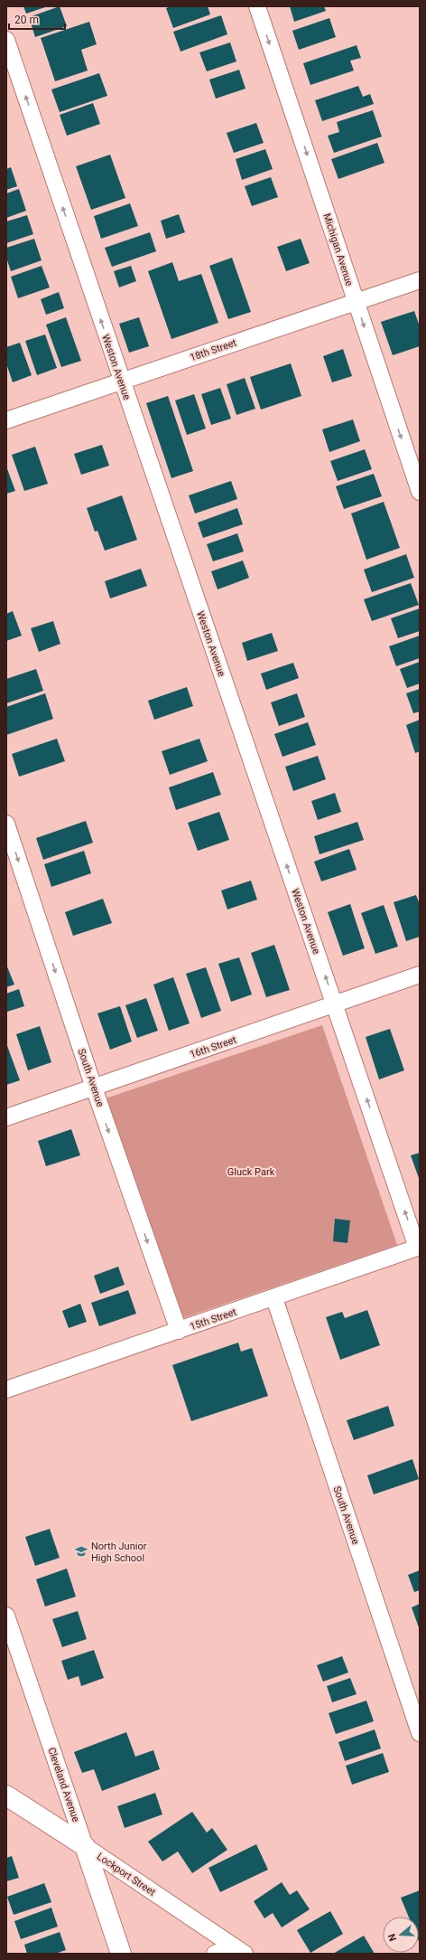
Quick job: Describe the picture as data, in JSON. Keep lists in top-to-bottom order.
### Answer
{
  "streets": {
    "main road": ["Cleveland Avenue", "Lockport Street"],
    "street": [
      "Michigan Avenue",
      "18th Street",
      "Weston Avenue",
      "16th Street",
      "South Avenue",
      "15th Street"
    ]
  },
  "crossings": [
    ["Michigan Avenue", "18th Street"],
    ["18th Street", "Weston Avenue"],
    ["Weston Avenue", "16th Street"],
    ["Weston Avenue", "15th Street"],
    ["16th Street", "South Avenue"],
    ["South Avenue", "15th Street"],
    ["Cleveland Avenue", "Lockport Street"]
  ],
  "one_way": ["Michigan Avenue", "Weston Avenue", "South Avenue"],
  "parks": ["Gluck Park"],
  "places": {
    "school or university": ["North Junior High School"]
  },
  "scale_bar": "20 m",
  "north": "left"
}
